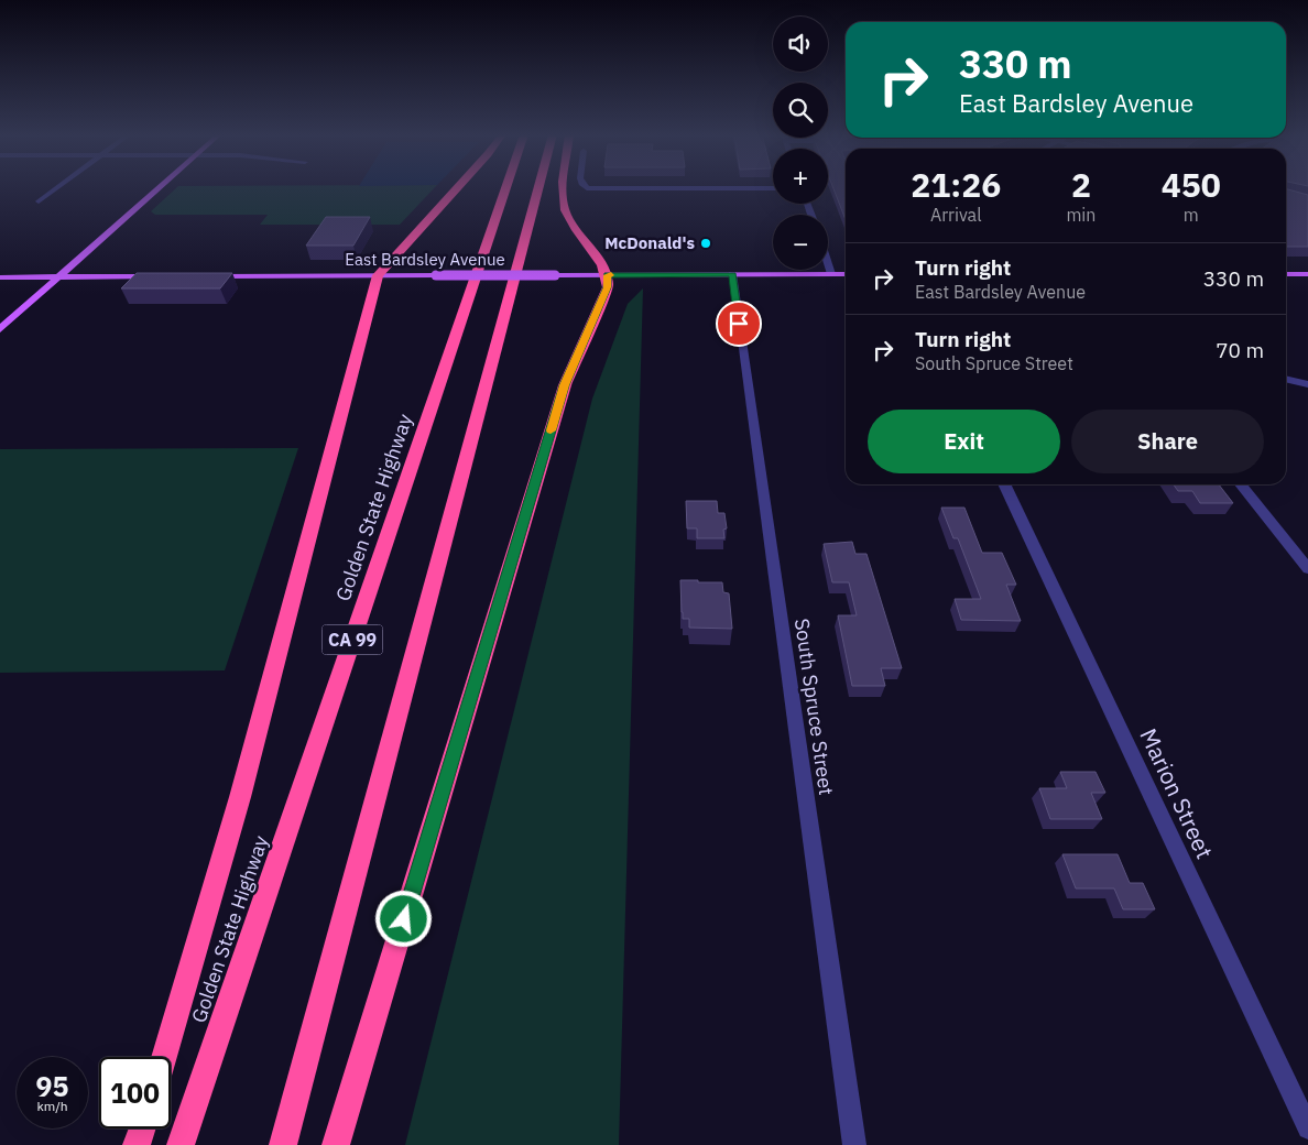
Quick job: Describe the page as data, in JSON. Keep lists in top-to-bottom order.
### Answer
{
  "streets": {
    "highway": ["Golden State Highway", "CA 99"],
    "main road": ["East Bardsley Avenue"],
    "street": ["South Spruce Street", "Marion Street"]
  },
  "crossings": [
    ["East Bardsley Avenue", "South Spruce Street"]
  ],
  "places": ["McDonald's"],
  "page": {
    "map_buttons": ["+", "−"],
    "turn": ["330 m", "East Bardsley Avenue"],
    "eta": [
      "21:26",
      "Arrival",
      "2",
      "min",
      "450",
      "m"
    ],
    "list": [
      {
        "name": "Turn right",
        "note": "East Bardsley Avenue",
        "value": "330 m"
      },
      {
        "name": "Turn right",
        "note": "South Spruce Street",
        "value": "70 m"
      }
    ],
    "buttons": ["Exit", "Share"],
    "speed": "95 km/h",
    "limit": "100"
  }
}
